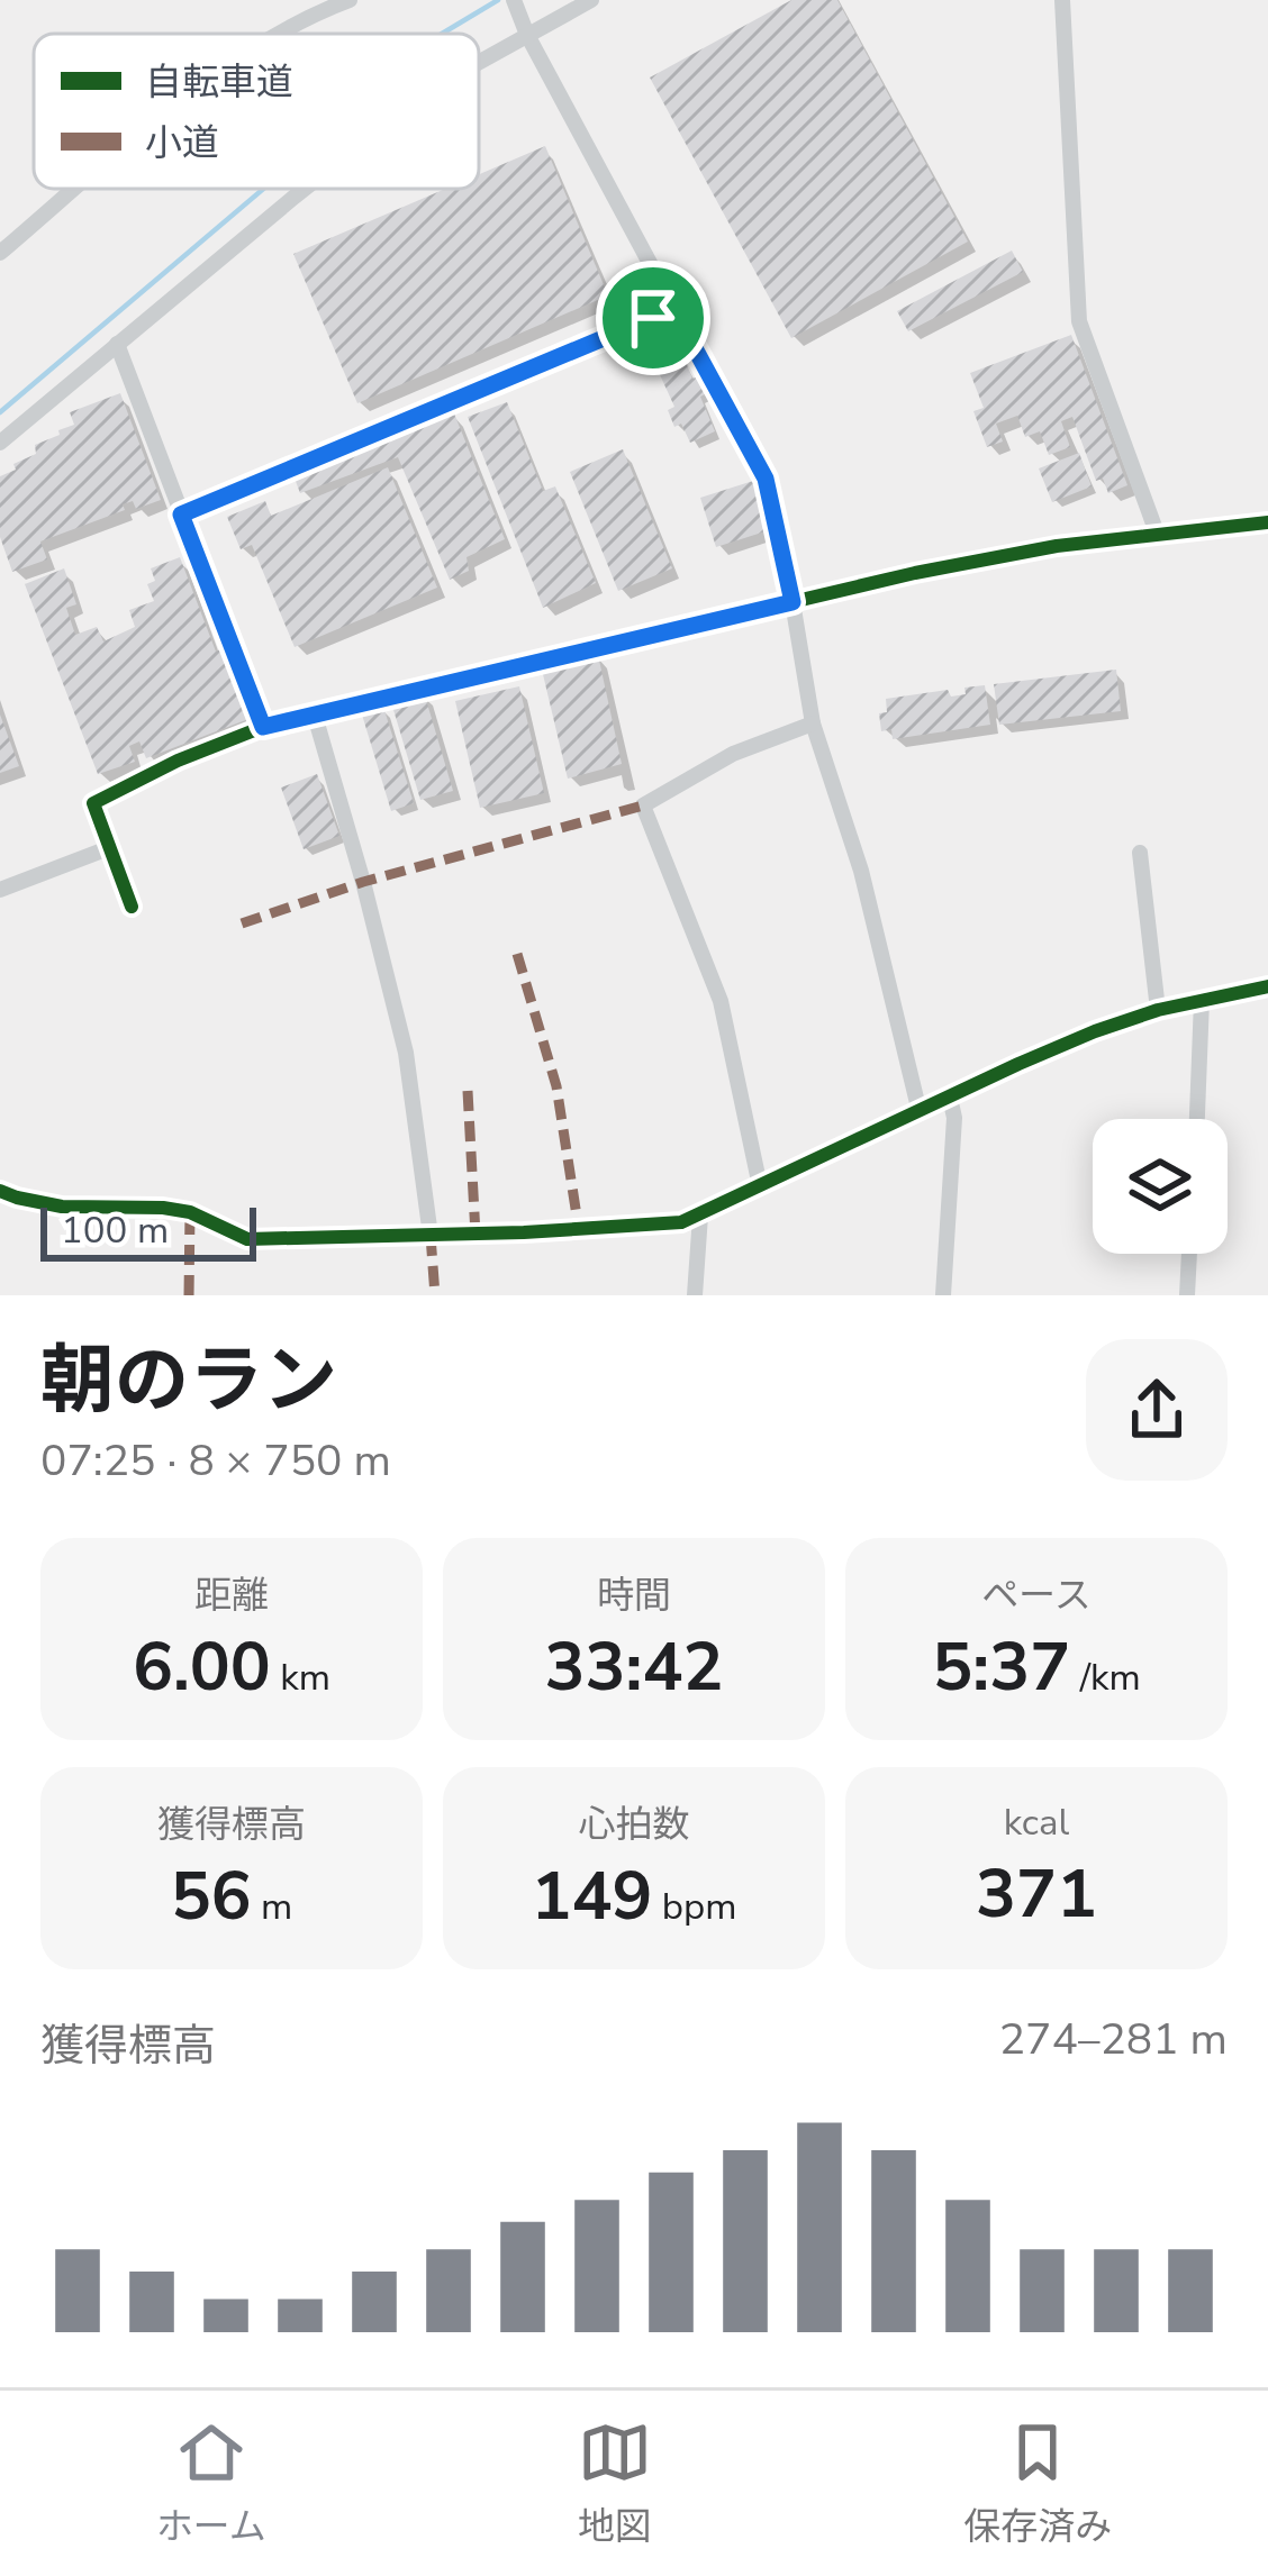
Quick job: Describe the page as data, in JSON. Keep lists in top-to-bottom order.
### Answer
{
  "legend": ["自転車道", "小道"],
  "scale_bar": "100 m",
  "page": {
    "scale": "100 m",
    "heading": ["朝のラン", "07:25 · 8 × 750 m"],
    "stats": [
      ["距離", "6.00 km"],
      ["時間", "33:42"],
      ["ペース", "5:37 /km"],
      ["獲得標高", "56 m"],
      ["心拍数", "149 bpm"],
      ["kcal", "371"]
    ],
    "chart": ["獲得標高", "274–281 m"],
    "tabs": ["ホーム", "地図", "保存済み"]
  }
}
